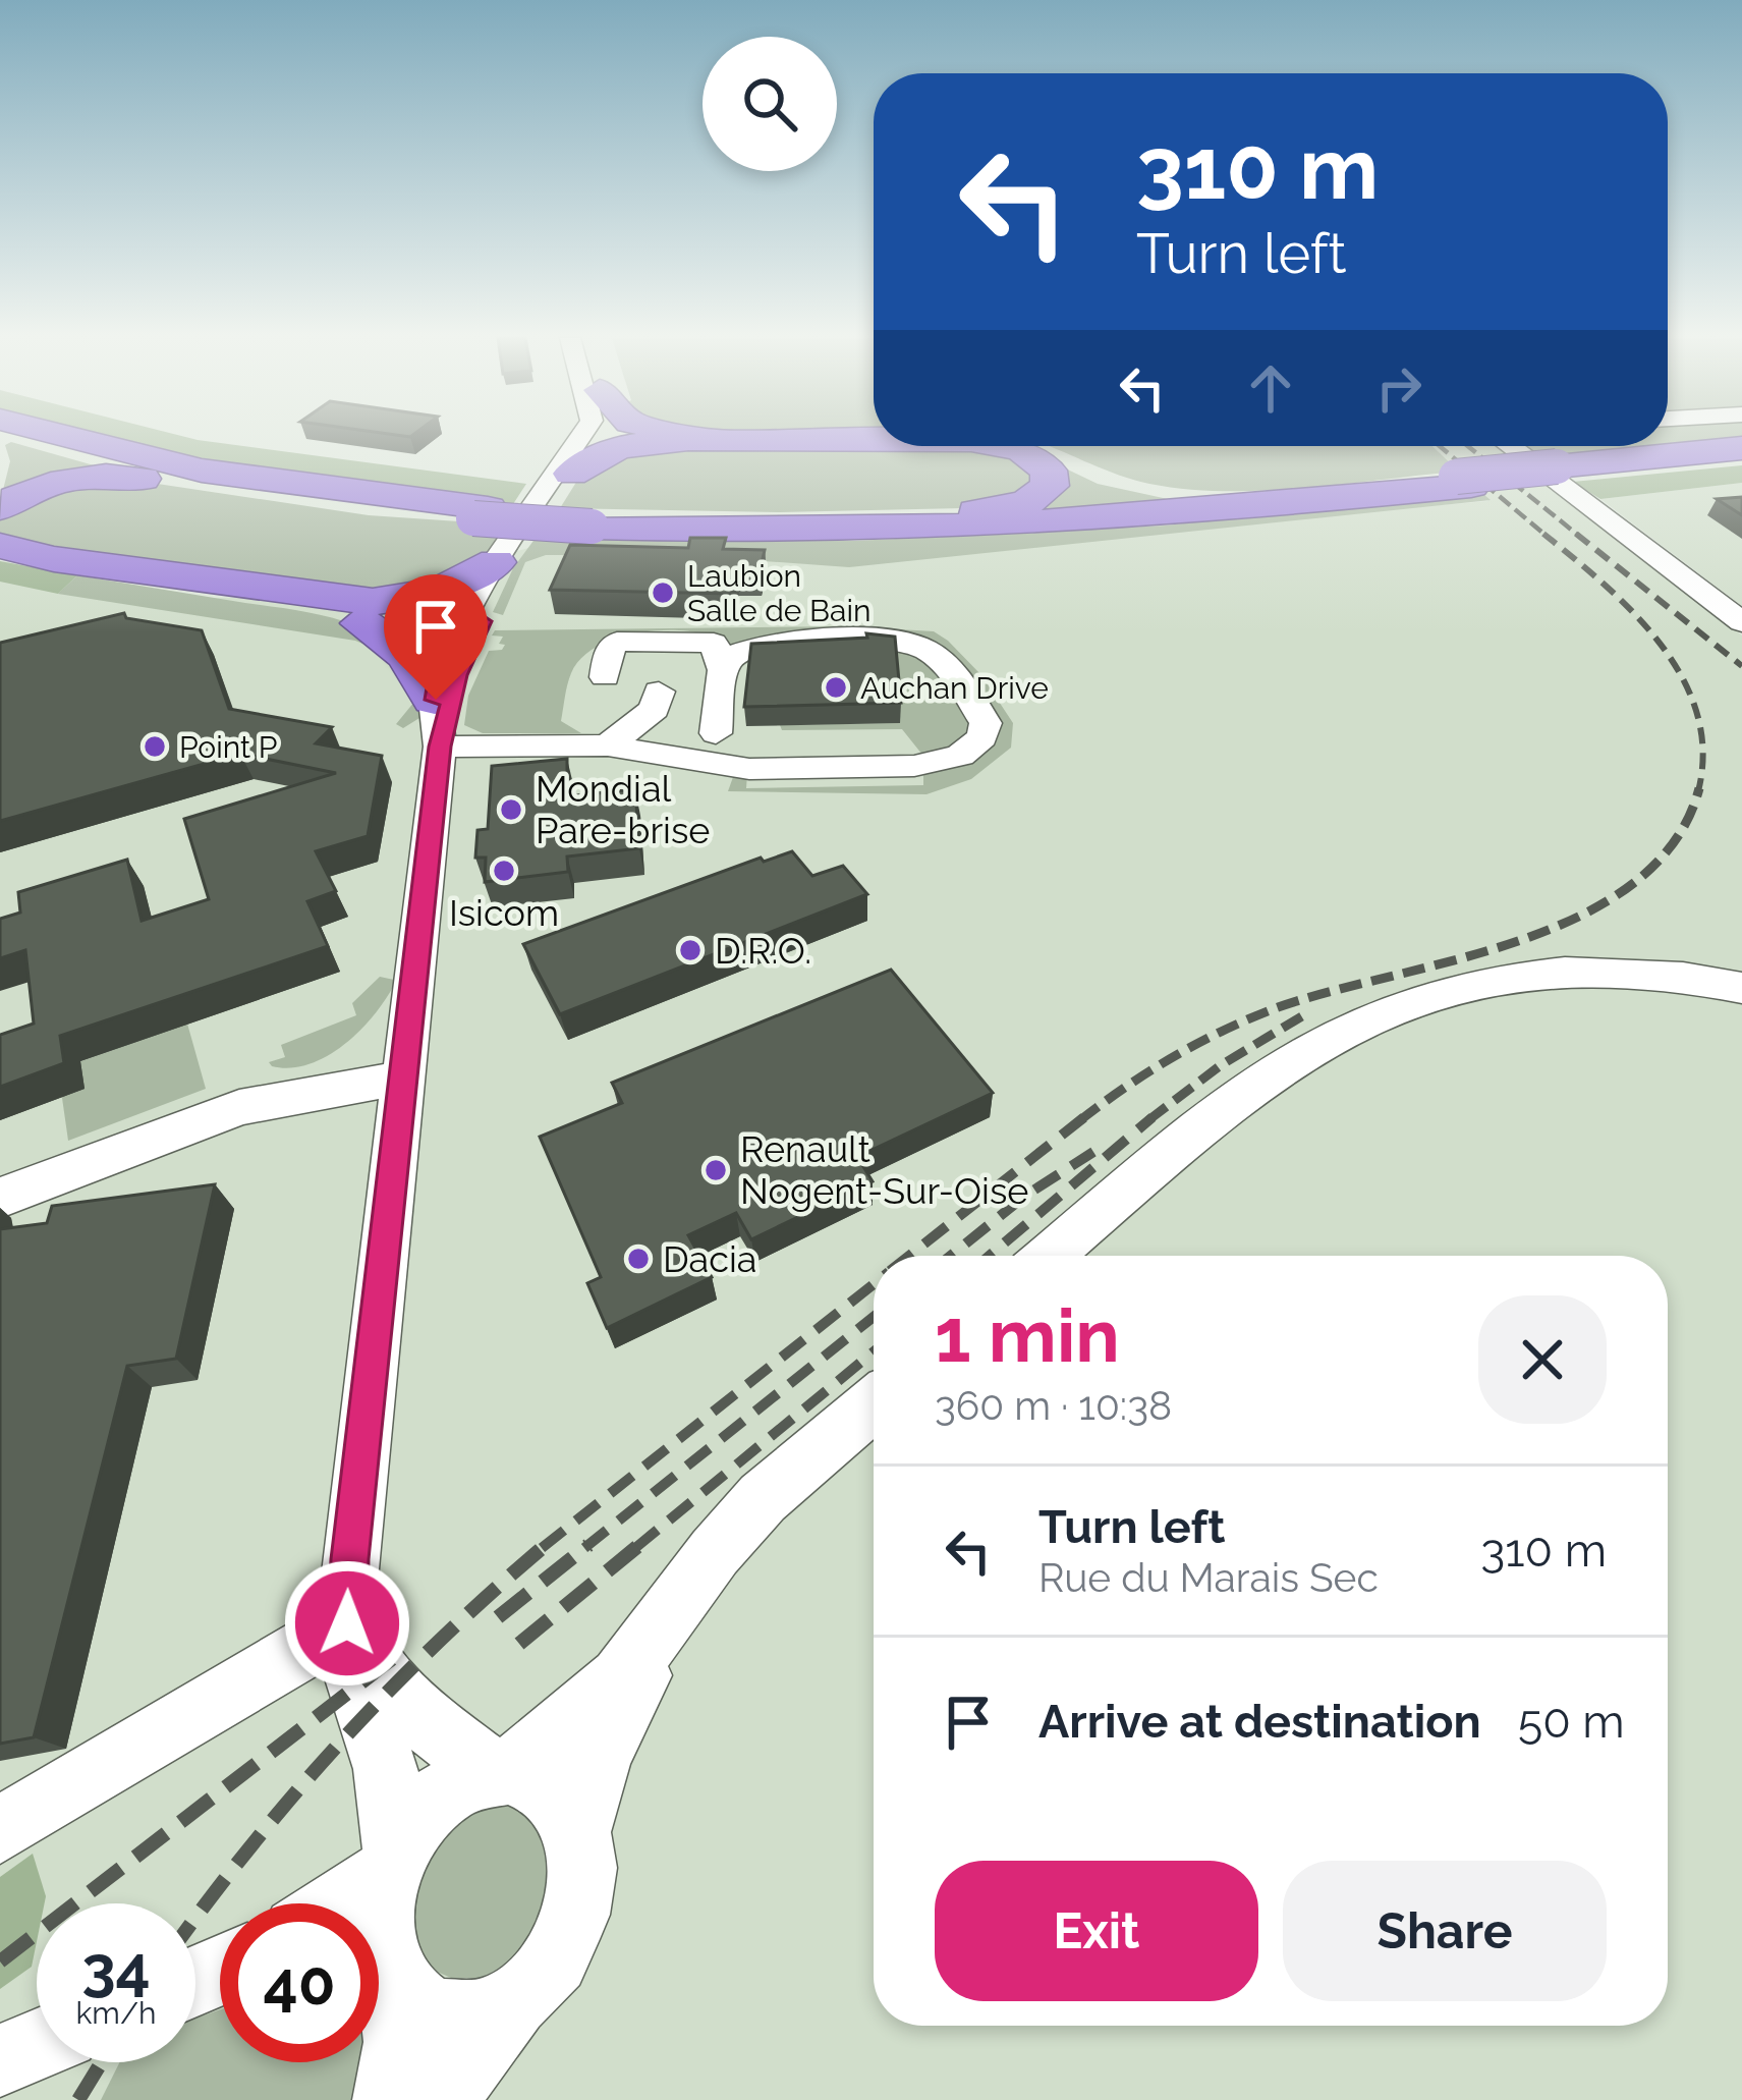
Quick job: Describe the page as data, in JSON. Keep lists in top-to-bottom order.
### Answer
{
  "places": [
    "Laubion Salle de Bain",
    "Auchan Drive",
    "Point P",
    "Mondial Pare-brise",
    "Isicom",
    "D.R.O.",
    "Renault Nogent-Sur-Oise",
    "Dacia"
  ],
  "page": {
    "turn": ["310 m", "Turn left"],
    "heading": ["1 min", "360 m · 10:38"],
    "list": [
      {
        "name": "Turn left",
        "note": "Rue du Marais Sec",
        "value": "310 m"
      },
      {
        "name": "Arrive at destination",
        "value": "50 m"
      }
    ],
    "buttons": ["Exit", "Share"],
    "speed": "34 km/h",
    "limit": "40"
  }
}
